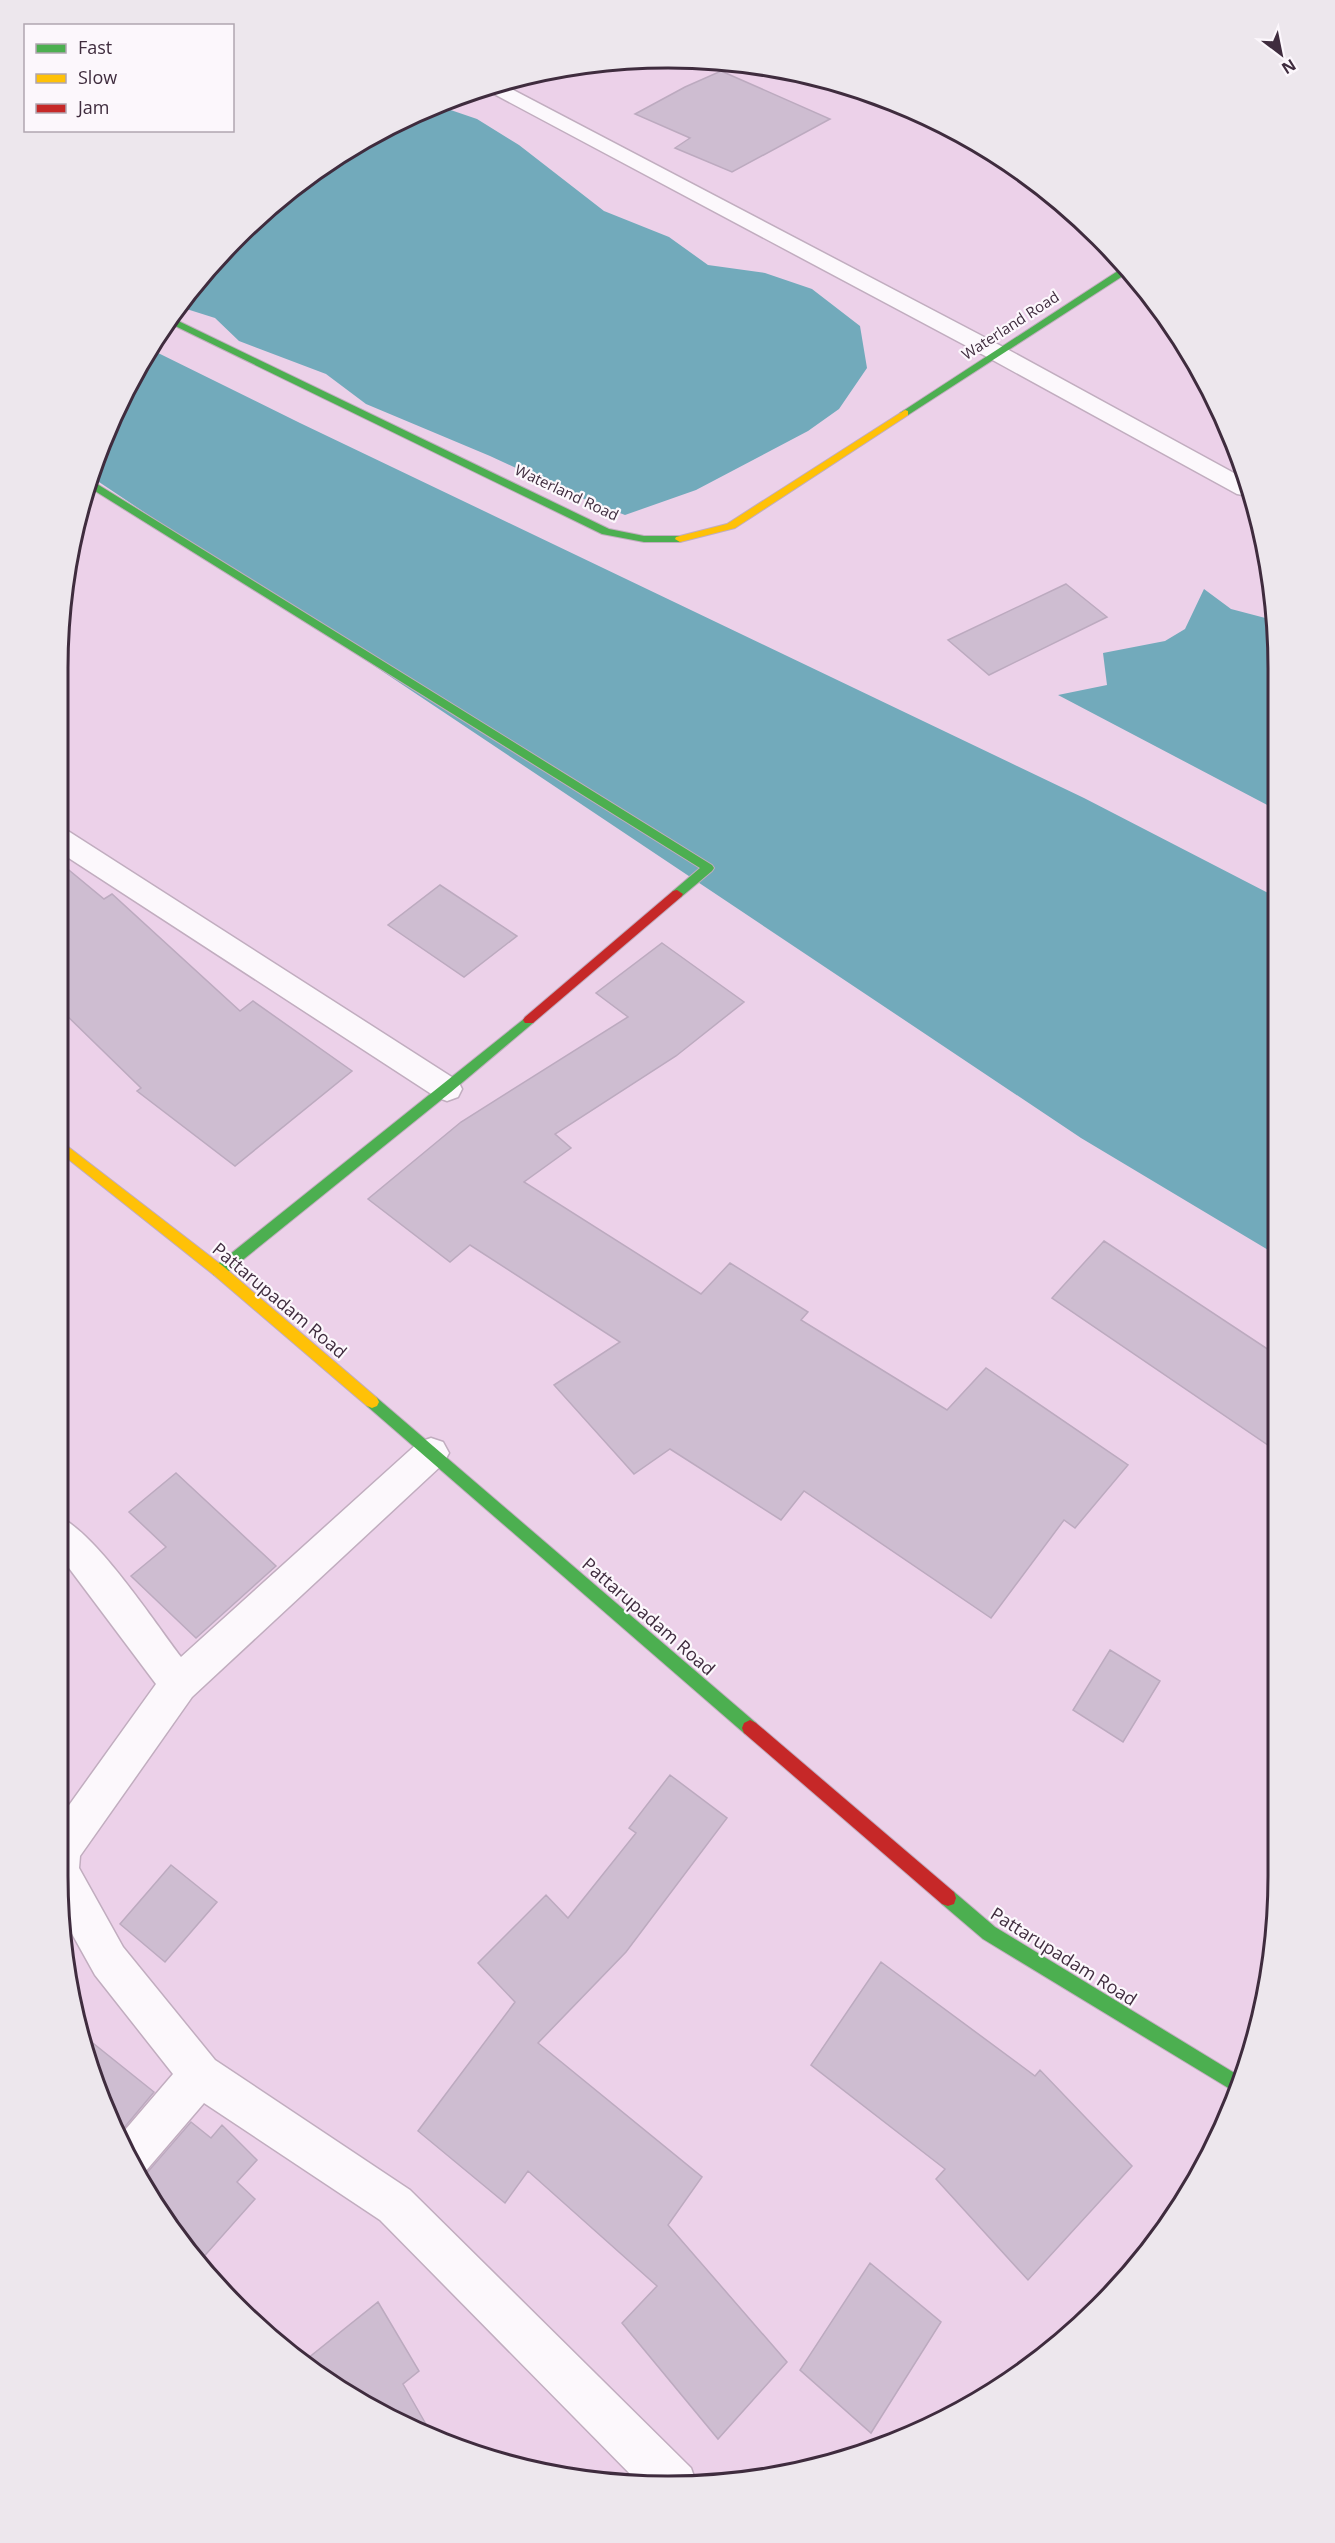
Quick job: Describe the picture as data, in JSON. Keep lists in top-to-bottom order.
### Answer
{
  "streets": {
    "street": ["Waterland Road", "Pattarupadam Road"]
  },
  "legend": ["Fast", "Slow", "Jam"],
  "north": "bottom right"
}
